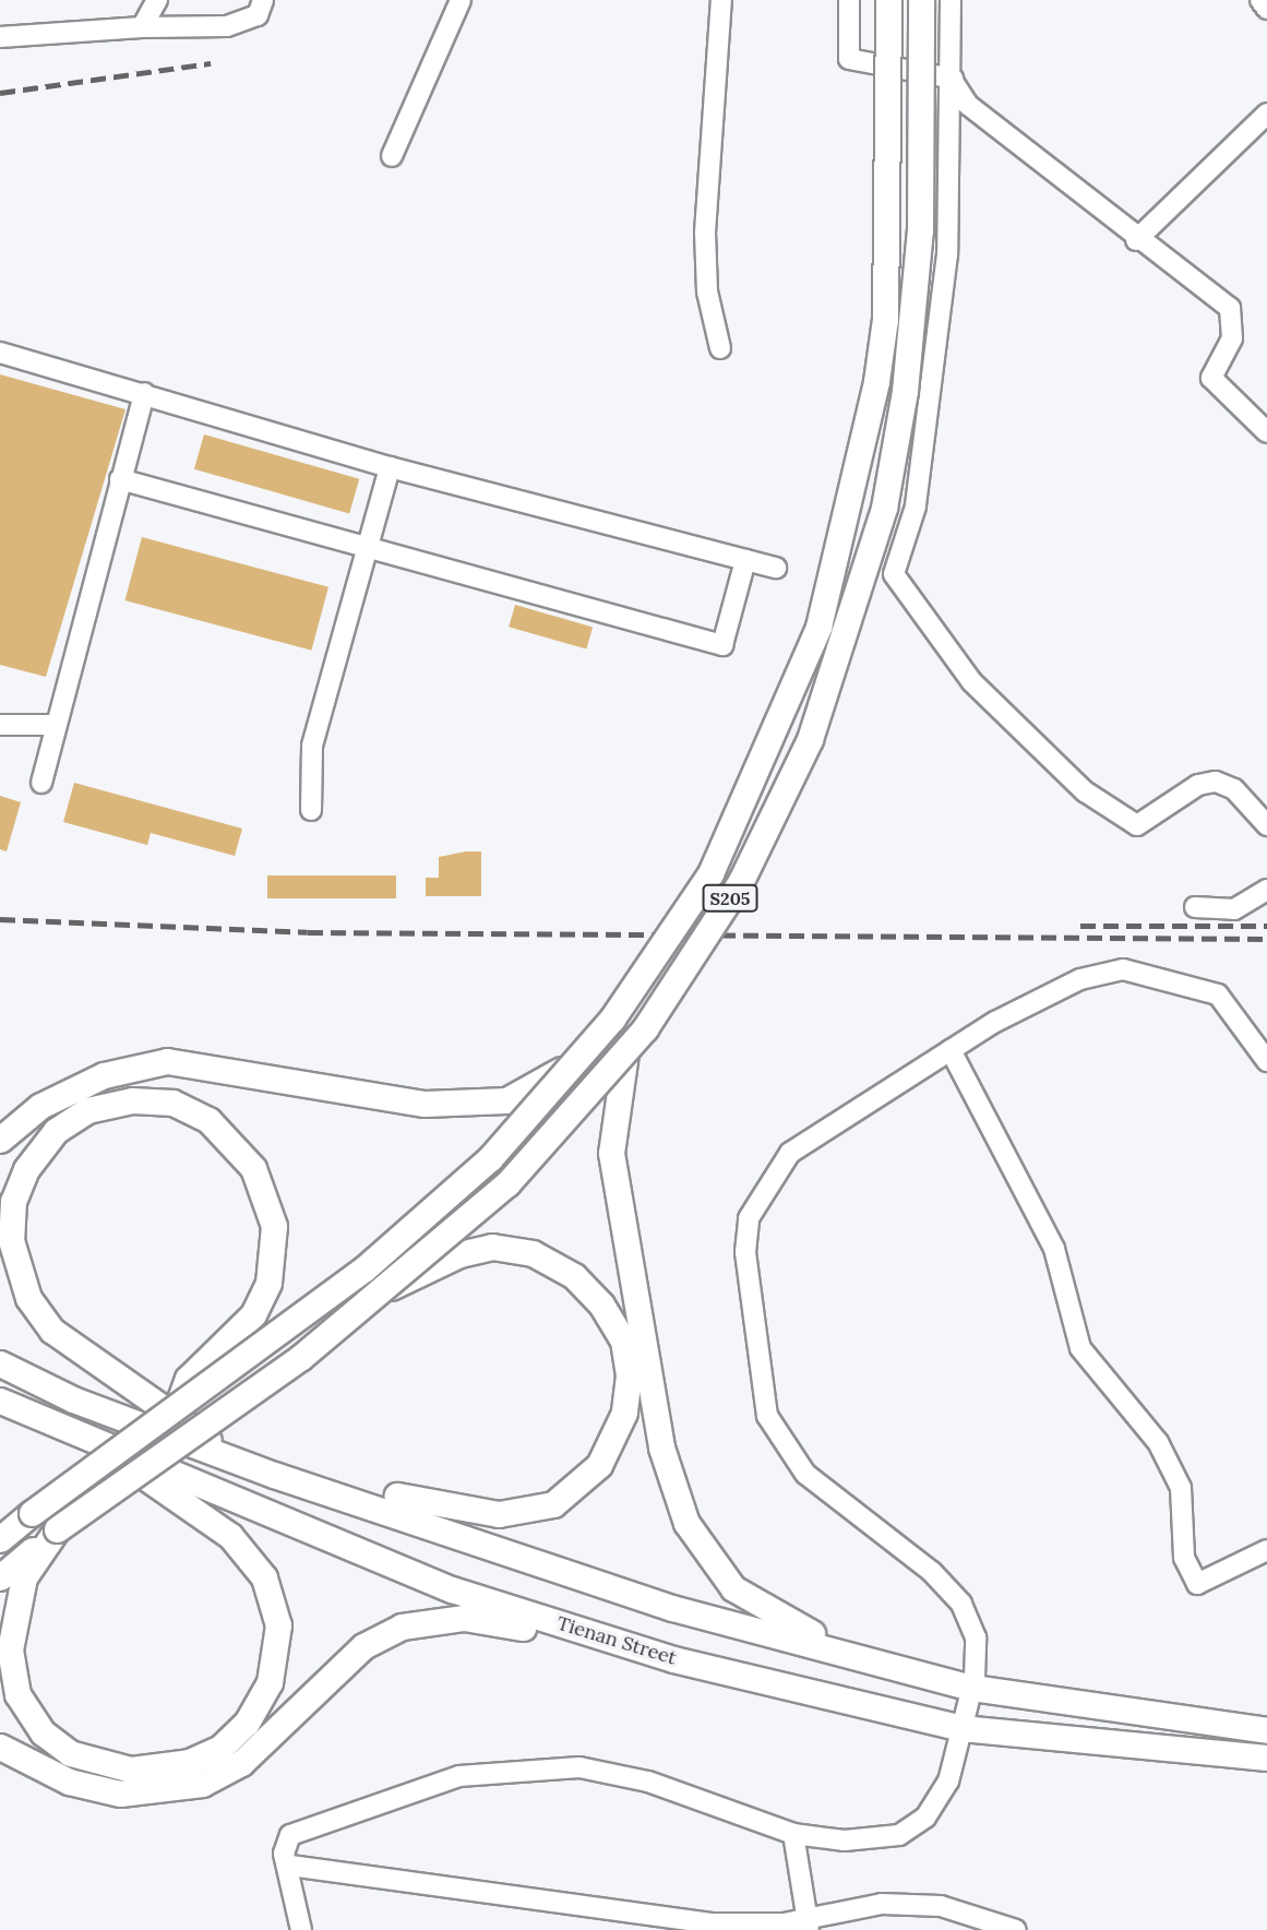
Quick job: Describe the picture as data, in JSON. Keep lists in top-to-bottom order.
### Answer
{
  "streets": {
    "main road": ["S205", "Tienan Street"]
  }
}
